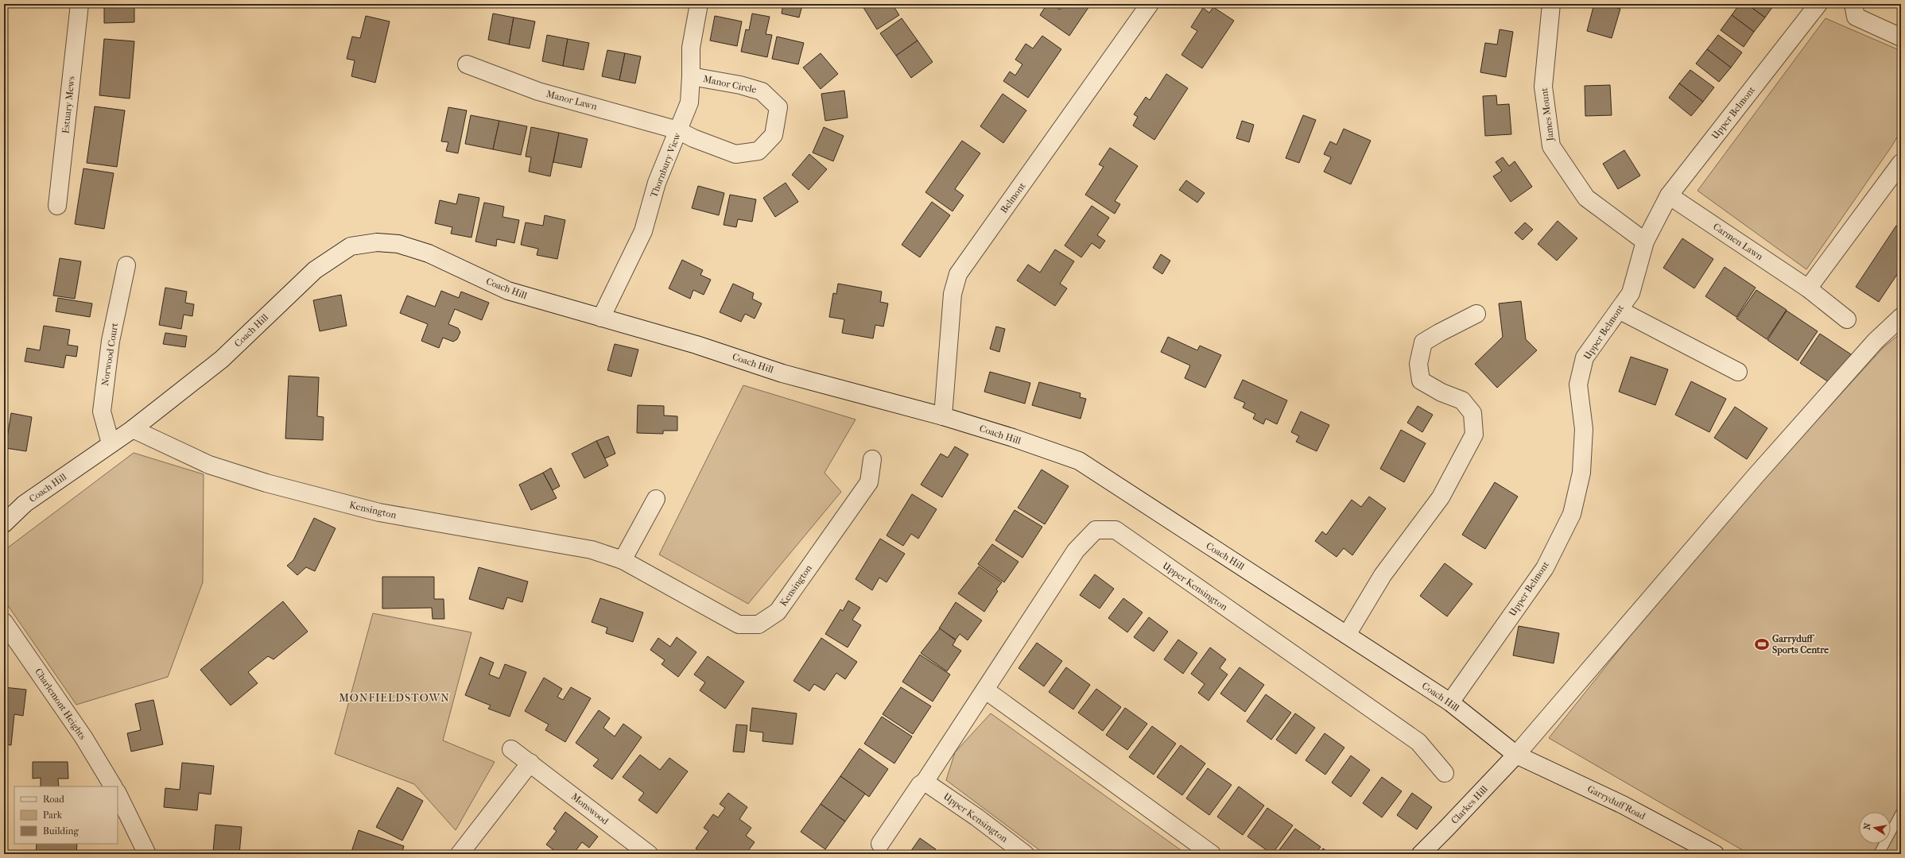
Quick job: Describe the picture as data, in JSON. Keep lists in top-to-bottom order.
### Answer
{
  "streets": {
    "street": [
      "Manor Circle",
      "Manor Lawn",
      "Estuary Mews",
      "Upper Belmont",
      "James Mount",
      "Thornbury View",
      "Belmont",
      "Carmen Lawn",
      "Coach Hill",
      "Norwood Court",
      "Kensington",
      "Upper Kensington",
      "Charlemont Heights",
      "Garryduff Road",
      "Clarkes Hill",
      "Monswood"
    ]
  },
  "crossings": [
    ["Manor Circle", "Manor Lawn"],
    ["Manor Circle", "Thornbury View"],
    ["Manor Lawn", "Thornbury View"],
    ["Upper Belmont", "James Mount"],
    ["Upper Belmont", "Carmen Lawn"],
    ["Upper Belmont", "Coach Hill"],
    ["Thornbury View", "Coach Hill"],
    ["Belmont", "Coach Hill"],
    ["Coach Hill", "Norwood Court"],
    ["Coach Hill", "Kensington"],
    ["Coach Hill", "Garryduff Road"],
    ["Coach Hill", "Clarkes Hill"],
    ["Garryduff Road", "Clarkes Hill"]
  ],
  "districts": ["MONFIELDSTOWN"],
  "places": {
    "sports": ["Garryduff Sports Centre"]
  },
  "legend": ["Road", "Park", "Building"],
  "north": "left"
}
